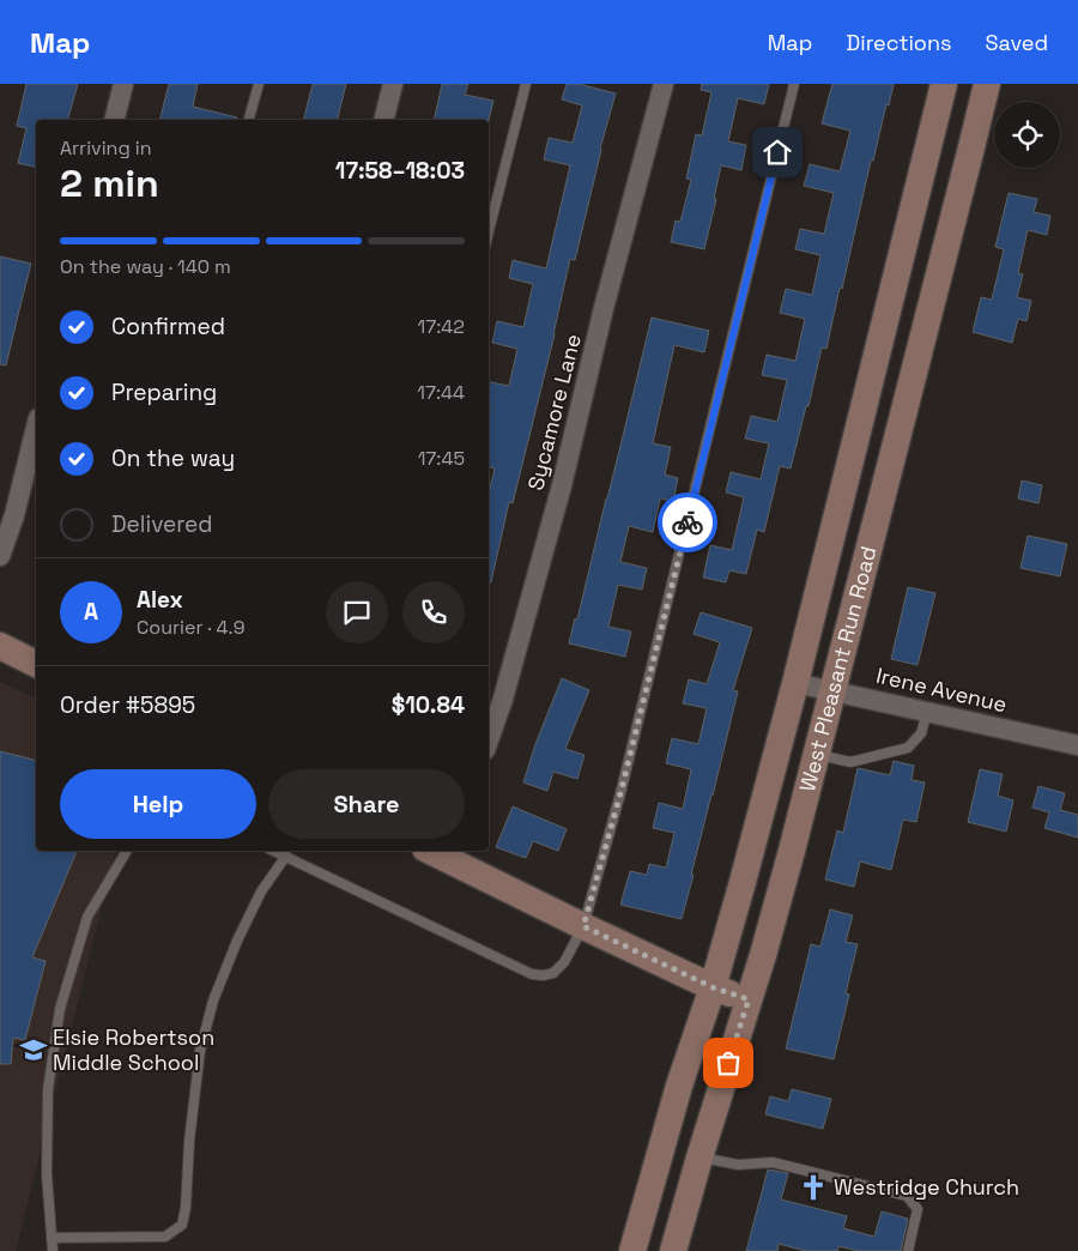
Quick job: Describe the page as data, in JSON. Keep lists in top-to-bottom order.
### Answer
{
  "streets": {
    "main road": ["West Pleasant Run Road"],
    "street": ["Sycamore Lane", "Irene Avenue"]
  },
  "crossings": [
    ["West Pleasant Run Road", "Irene Avenue"]
  ],
  "places": {
    "school or university": ["Elsie Robertson Middle School"],
    "church": ["Westridge Church"]
  },
  "page": {
    "header": "Map",
    "nav": ["Map", "Directions", "Saved"],
    "heading": ["2 min", "Arriving in", "17:58–18:03"],
    "panel": [
      "Alex",
      "Courier · 4.9",
      "Order #5895",
      "$10.84"
    ],
    "bar": "On the way · 140 m",
    "list": [
      ["Confirmed", "17:42"],
      ["Preparing", "17:44"],
      ["On the way", "17:45"],
      "Delivered"
    ],
    "round": "A",
    "buttons": ["Help", "Share"]
  }
}
